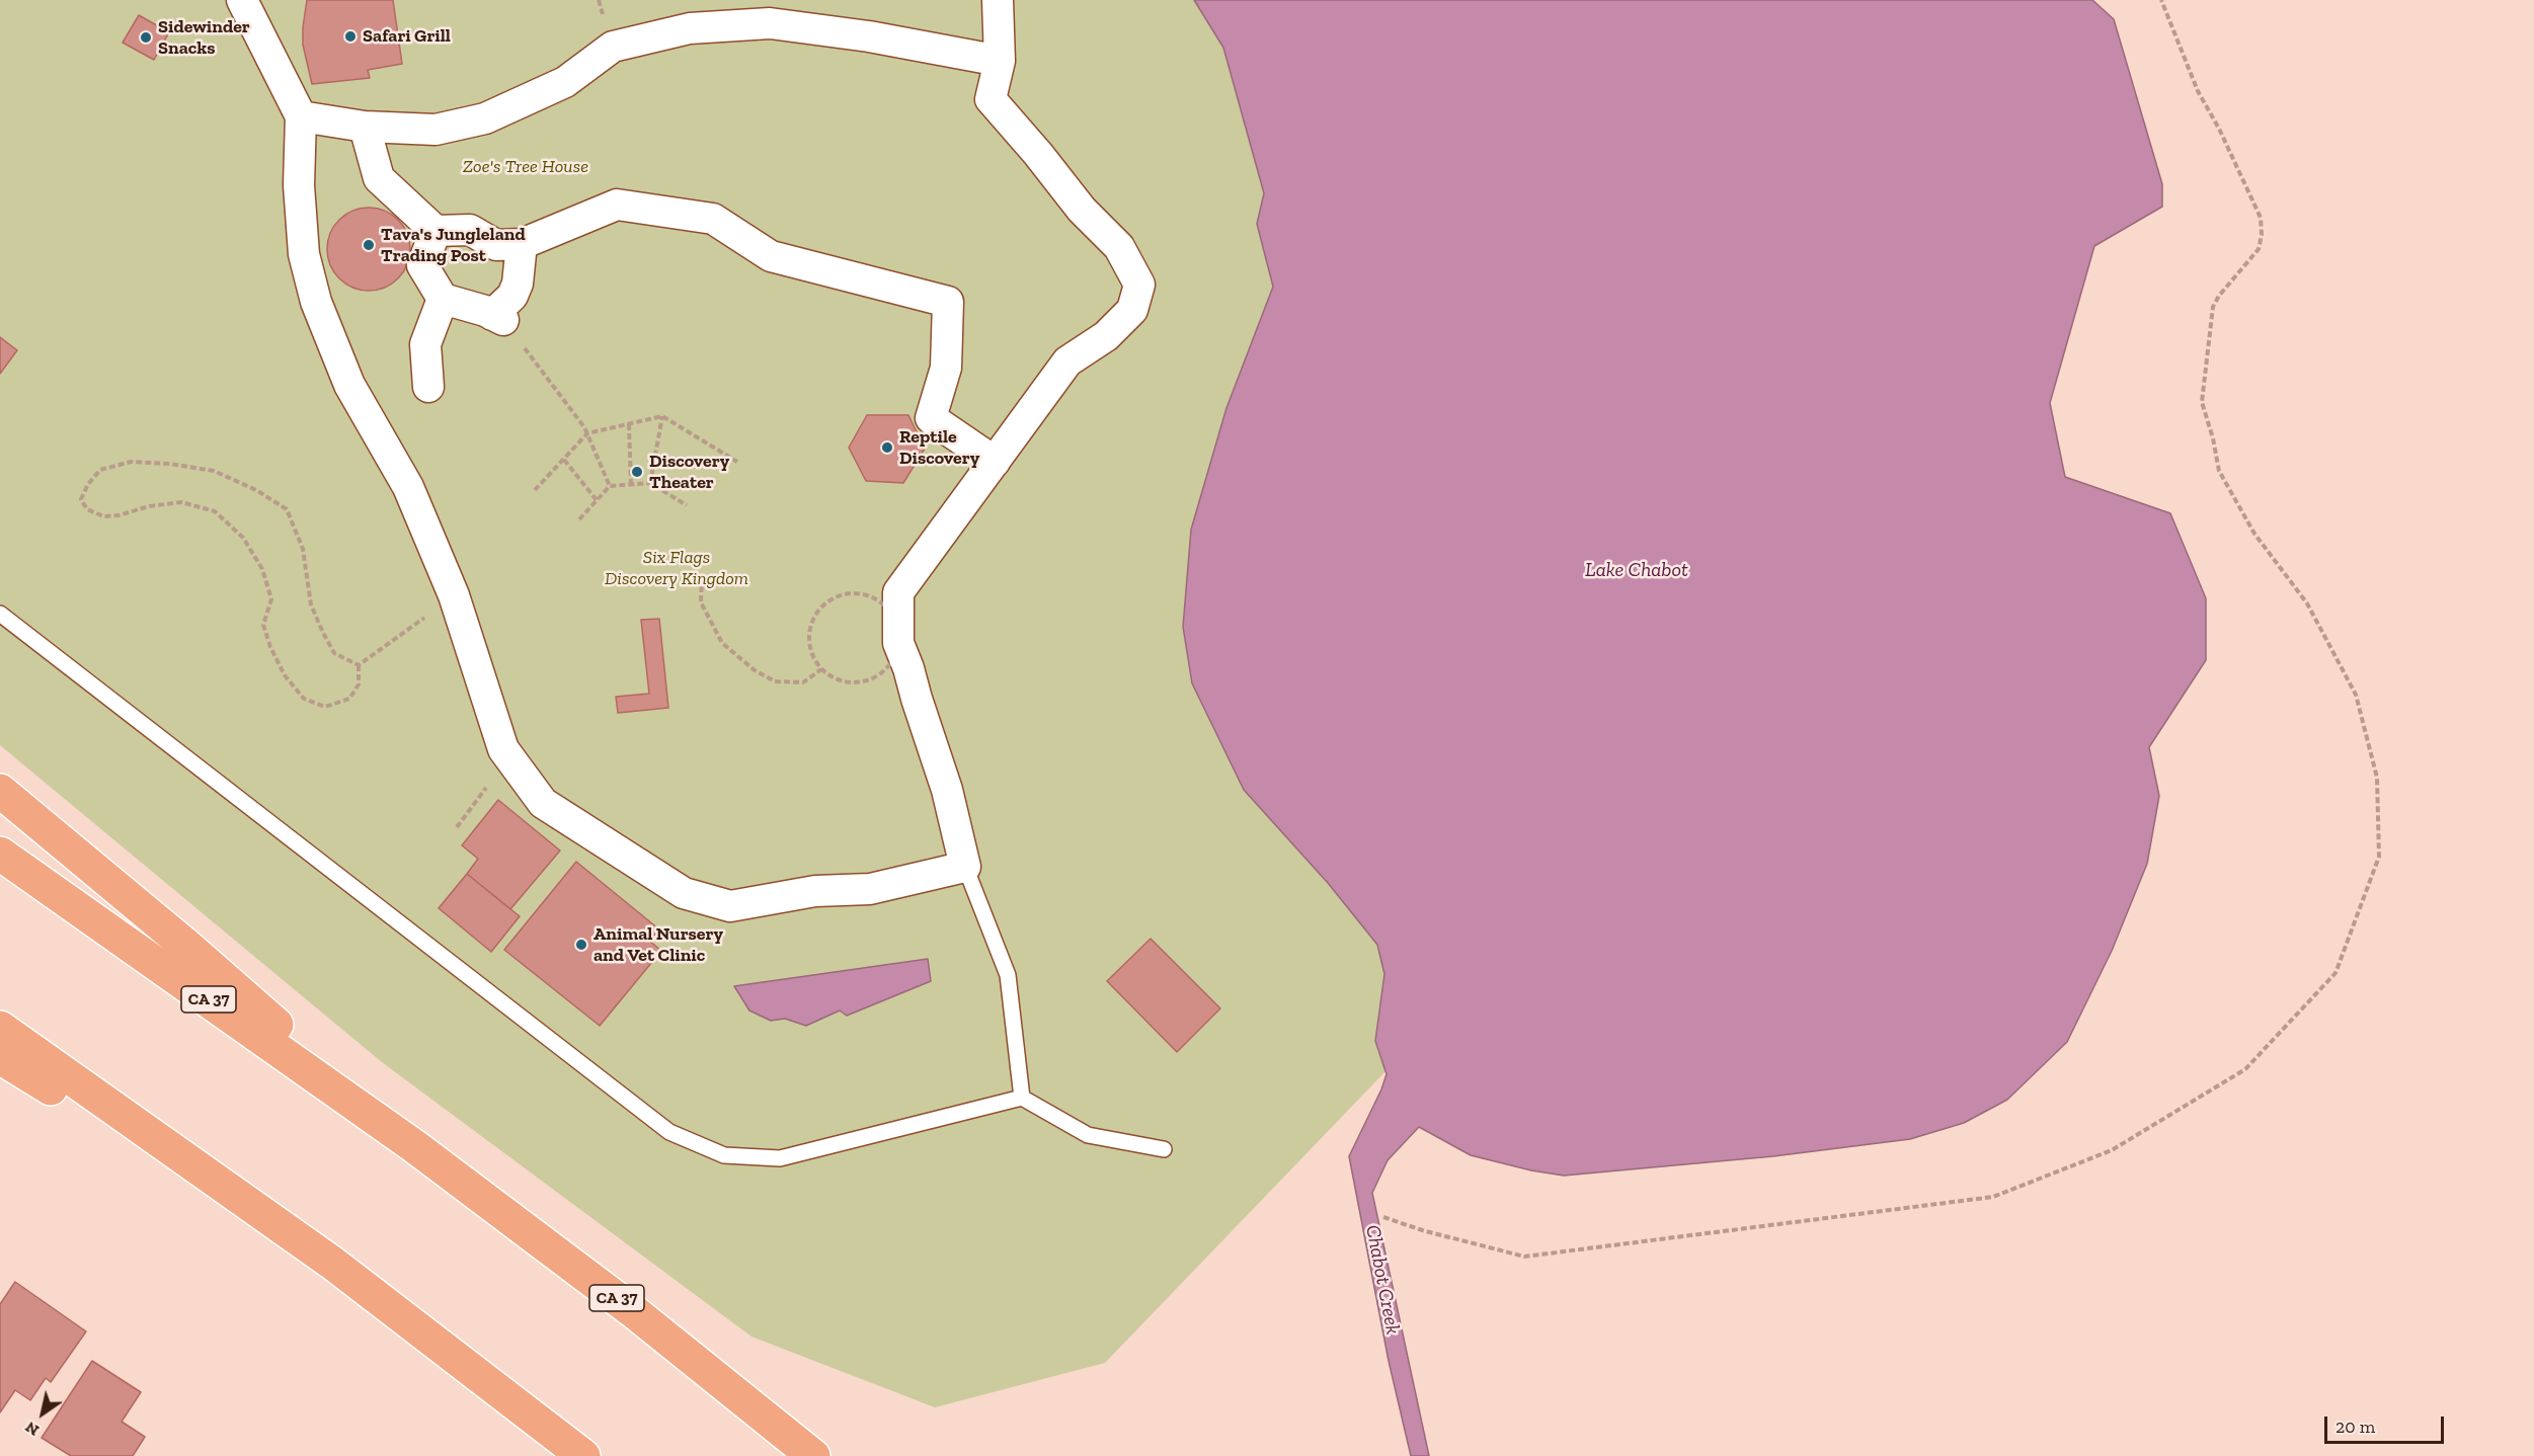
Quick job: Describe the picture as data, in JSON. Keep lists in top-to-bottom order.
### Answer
{
  "streets": {
    "highway": ["CA 37"]
  },
  "water": ["Lake Chabot", "Chabot Creek"],
  "parks": ["Zoe's Tree House", "Six Flags Discovery Kingdom"],
  "places": [
    "Safari Grill",
    "Sidewinder Snacks",
    "Tava's Jungleland Trading Post",
    "Reptile Discovery",
    "Discovery Theater",
    "Animal Nursery and Vet Clinic"
  ],
  "scale_bar": "20 m",
  "north": "bottom left"
}
